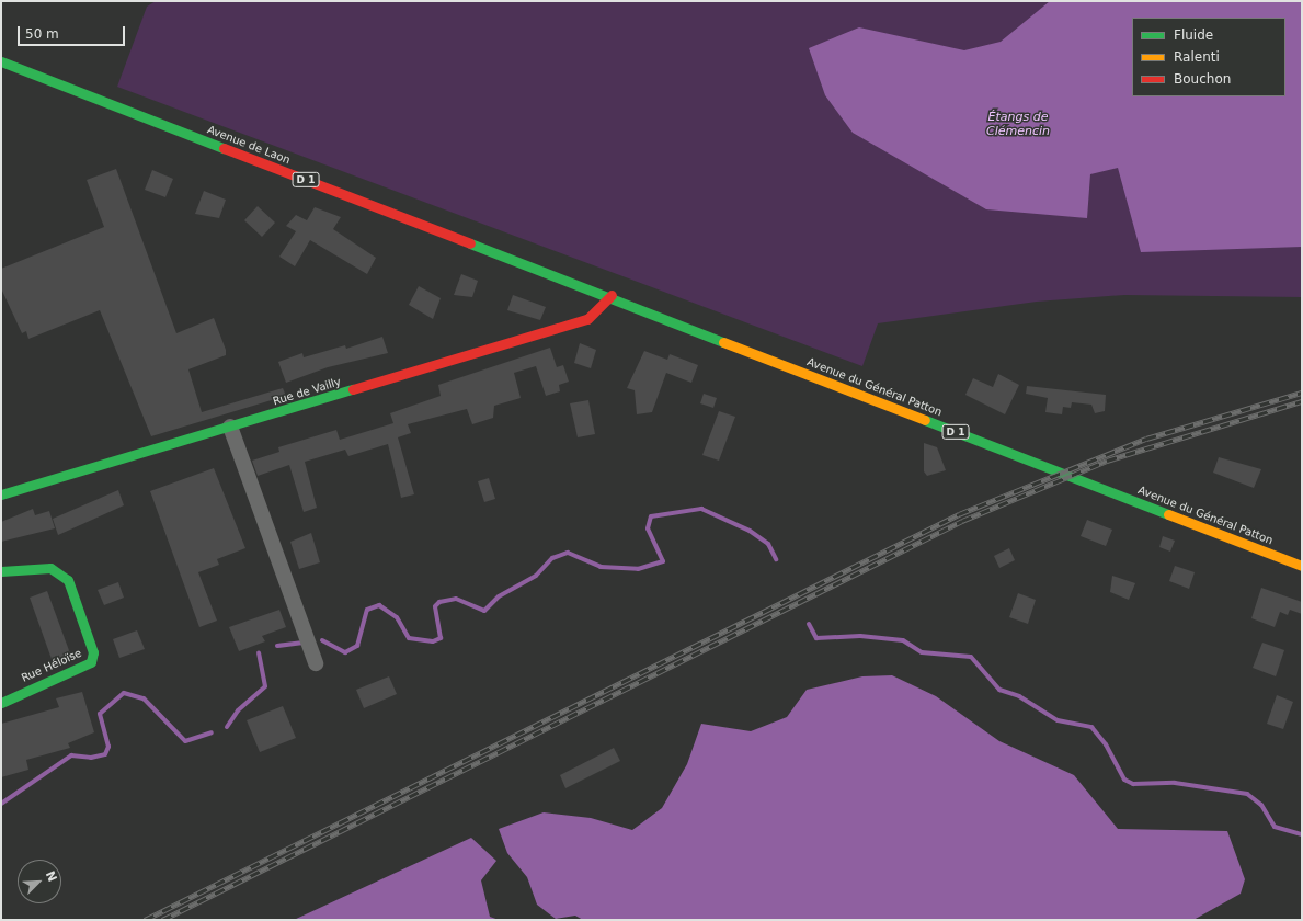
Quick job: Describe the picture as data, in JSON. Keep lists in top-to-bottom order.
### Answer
{
  "streets": {
    "main road": [
      "Avenue de Laon",
      "D 1",
      "Avenue du Général Patton",
      "Rue de Vailly",
      "Rue Héloïse"
    ]
  },
  "crossings": [
    ["Avenue de Laon", "Avenue du Général Patton"],
    ["Avenue de Laon", "Rue de Vailly"],
    ["Avenue du Général Patton", "Rue de Vailly"]
  ],
  "water": ["Étangs de Clémencin"],
  "legend": ["Fluide", "Ralenti", "Bouchon"],
  "scale_bar": "50 m",
  "north": "top right"
}
